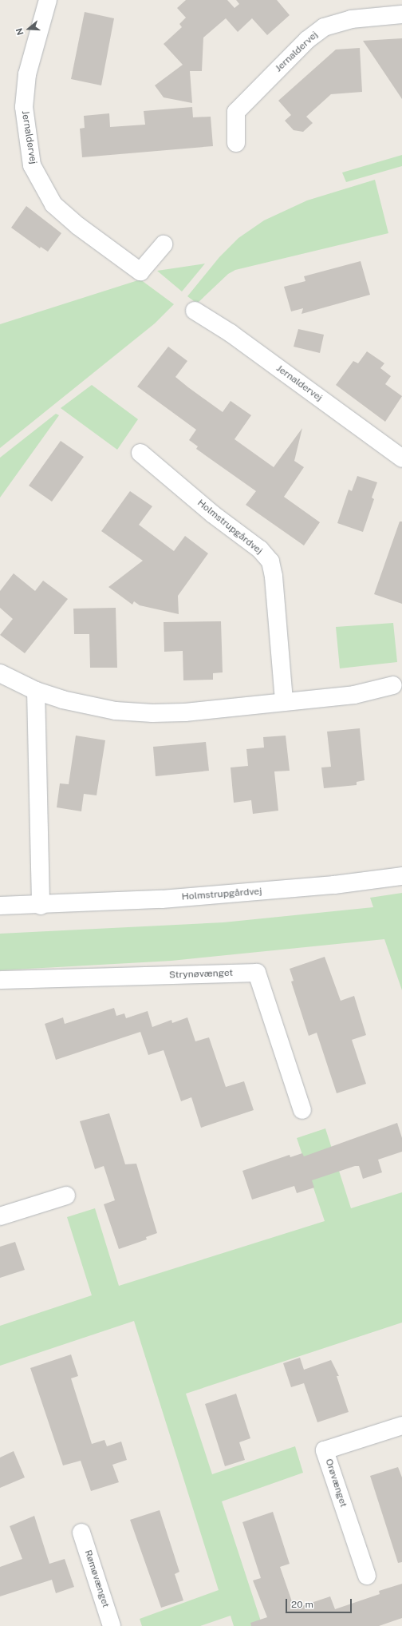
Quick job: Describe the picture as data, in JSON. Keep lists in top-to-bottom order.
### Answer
{
  "streets": {
    "street": [
      "Jernaldervej",
      "Holmstrupgårdvej",
      "Strynøvænget",
      "Orøvænget",
      "Rømøvænget"
    ]
  },
  "scale_bar": "20 m",
  "north": "left"
}
